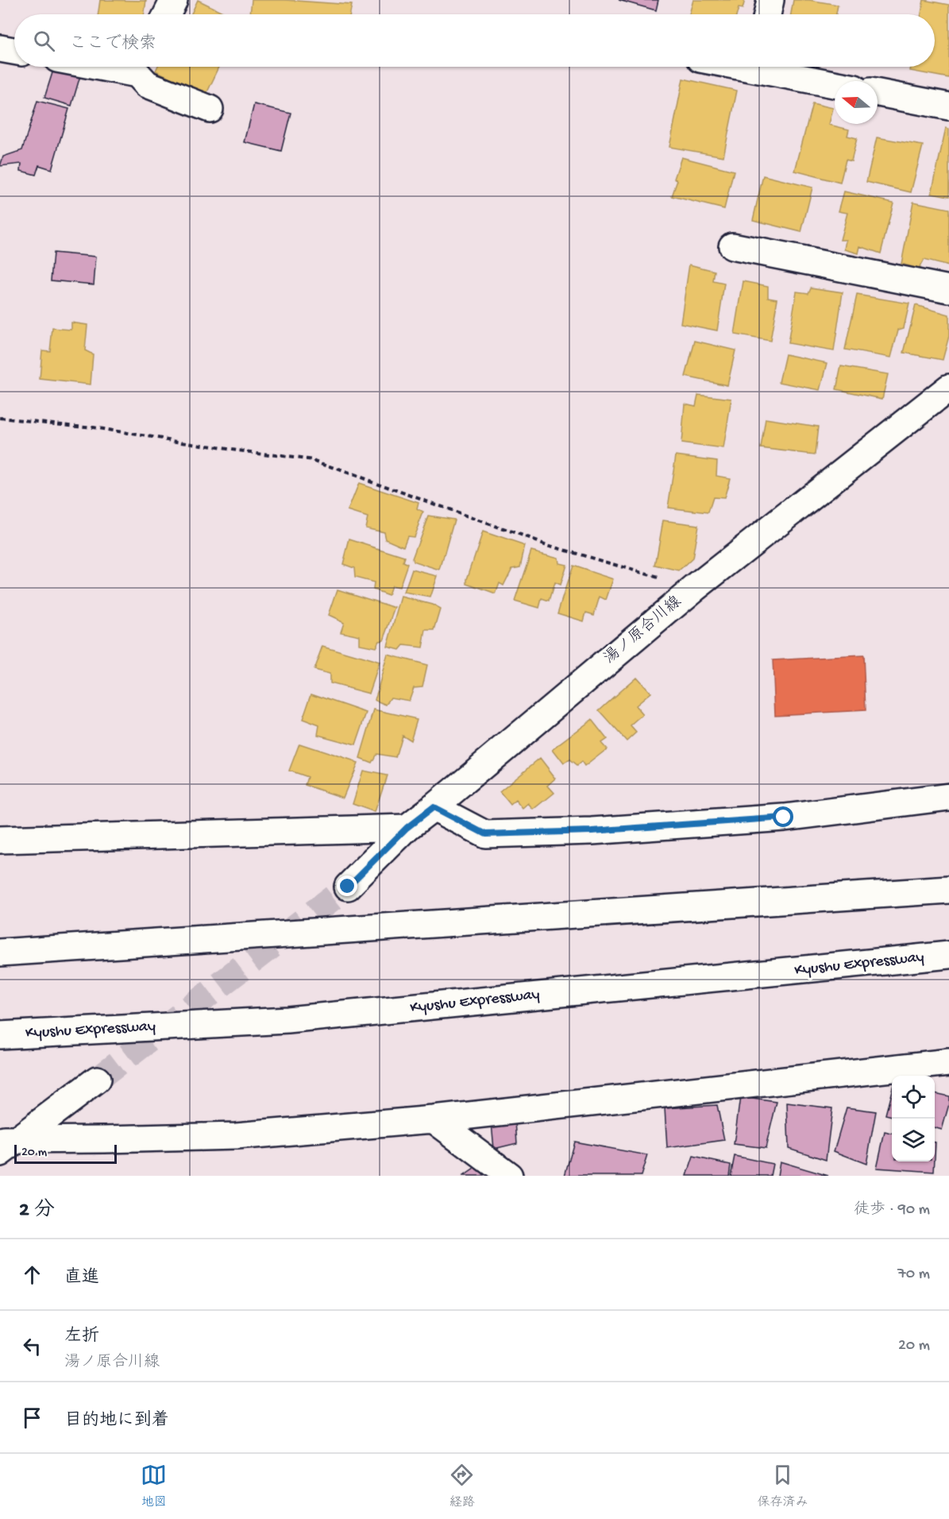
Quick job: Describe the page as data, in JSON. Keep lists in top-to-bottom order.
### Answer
{
  "streets": {
    "main road": ["湯ノ原合川線", "Kyushu Expressway"]
  },
  "scale_bar": "20 m",
  "north": "left",
  "page": {
    "search": "ここで検索",
    "scale": "20 m",
    "heading": ["2 分", "徒歩 · 90 m"],
    "list": [
      ["直進", "70 m"],
      ["左折", "湯ノ原合川線", "20 m"],
      "目的地に到着"
    ],
    "nav": ["地図", "経路", "保存済み"]
  }
}
